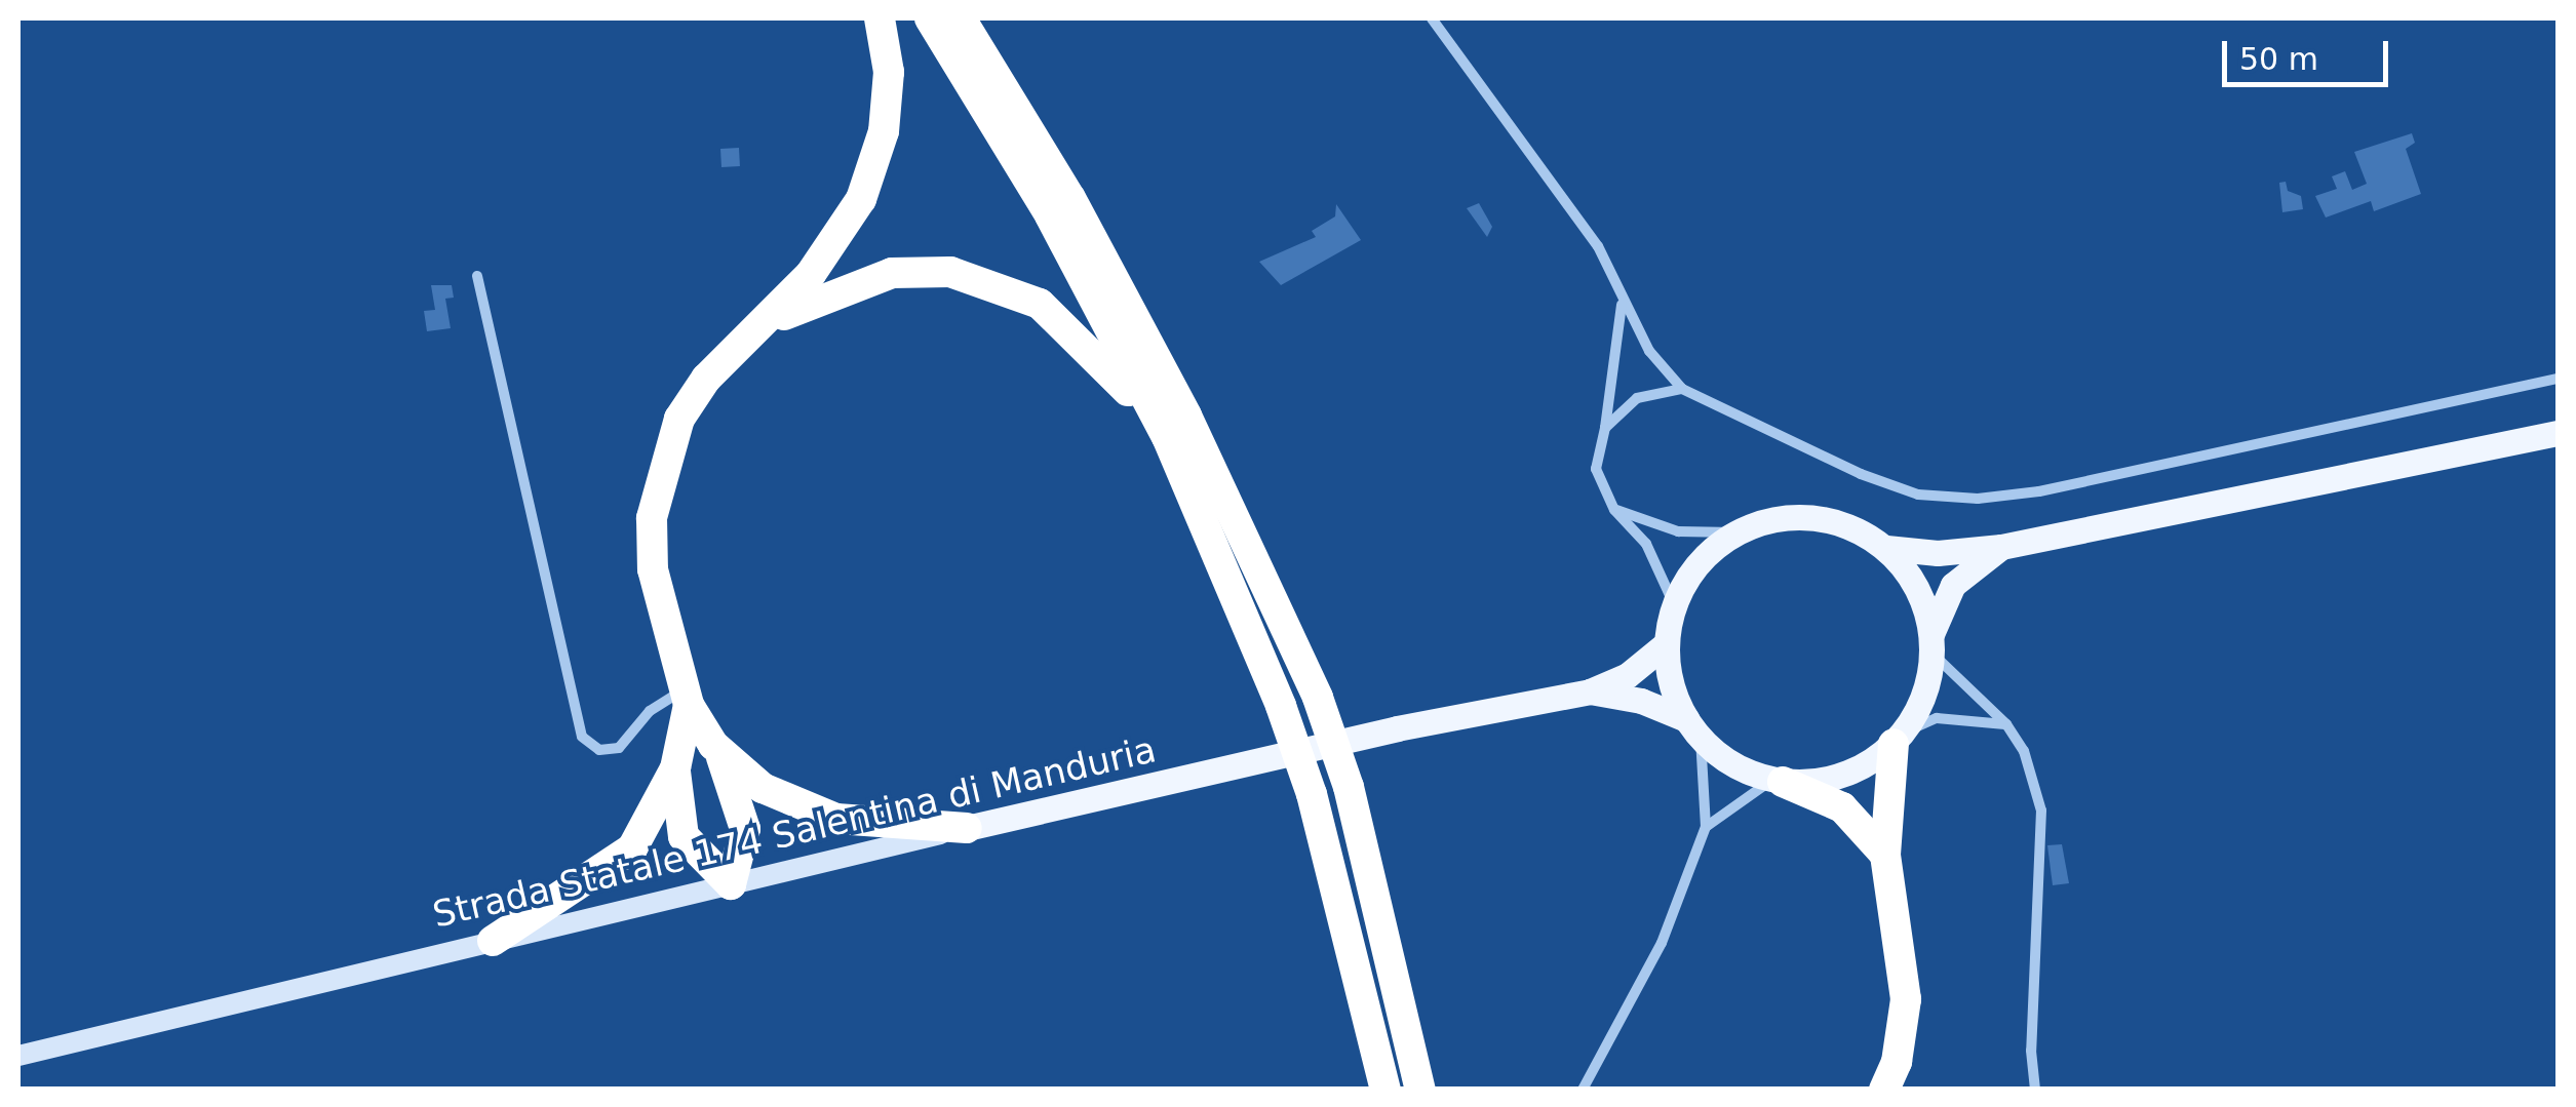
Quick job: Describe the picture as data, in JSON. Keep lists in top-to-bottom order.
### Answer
{
  "streets": {
    "main road": ["Strada Statale 174 Salentina di Manduria"]
  },
  "scale_bar": "50 m"
}
